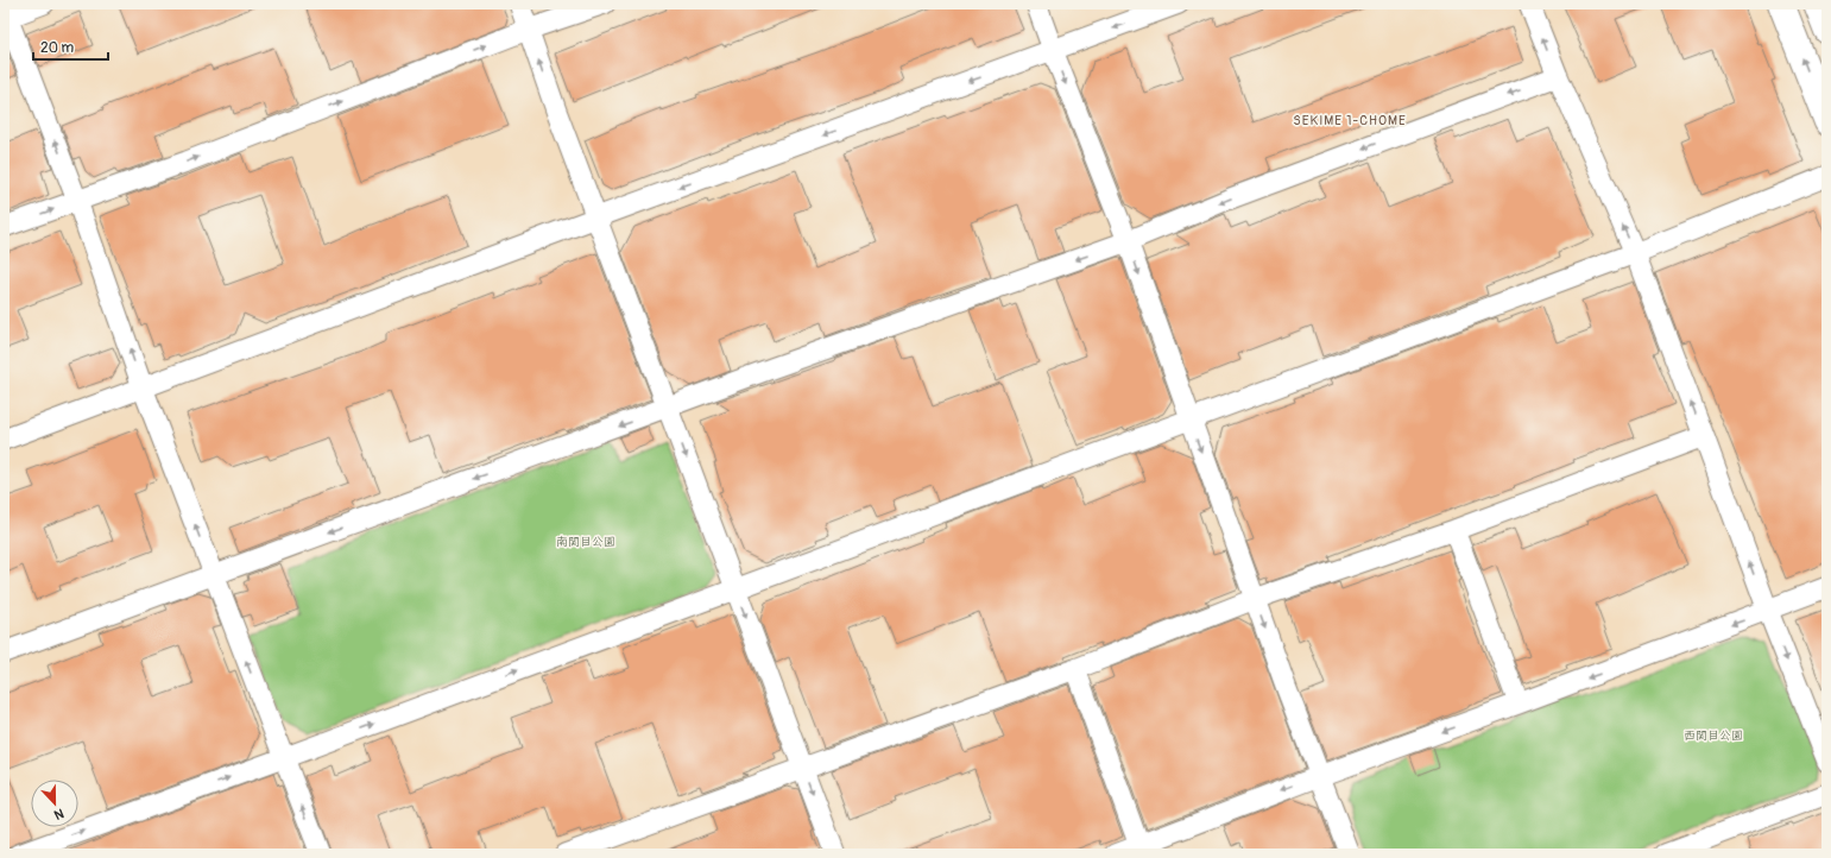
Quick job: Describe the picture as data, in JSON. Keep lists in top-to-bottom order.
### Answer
{
  "districts": ["SEKIME 1-CHOME"],
  "parks": ["南関目公園", "西関目公園"],
  "scale_bar": "20 m",
  "north": "bottom"
}
